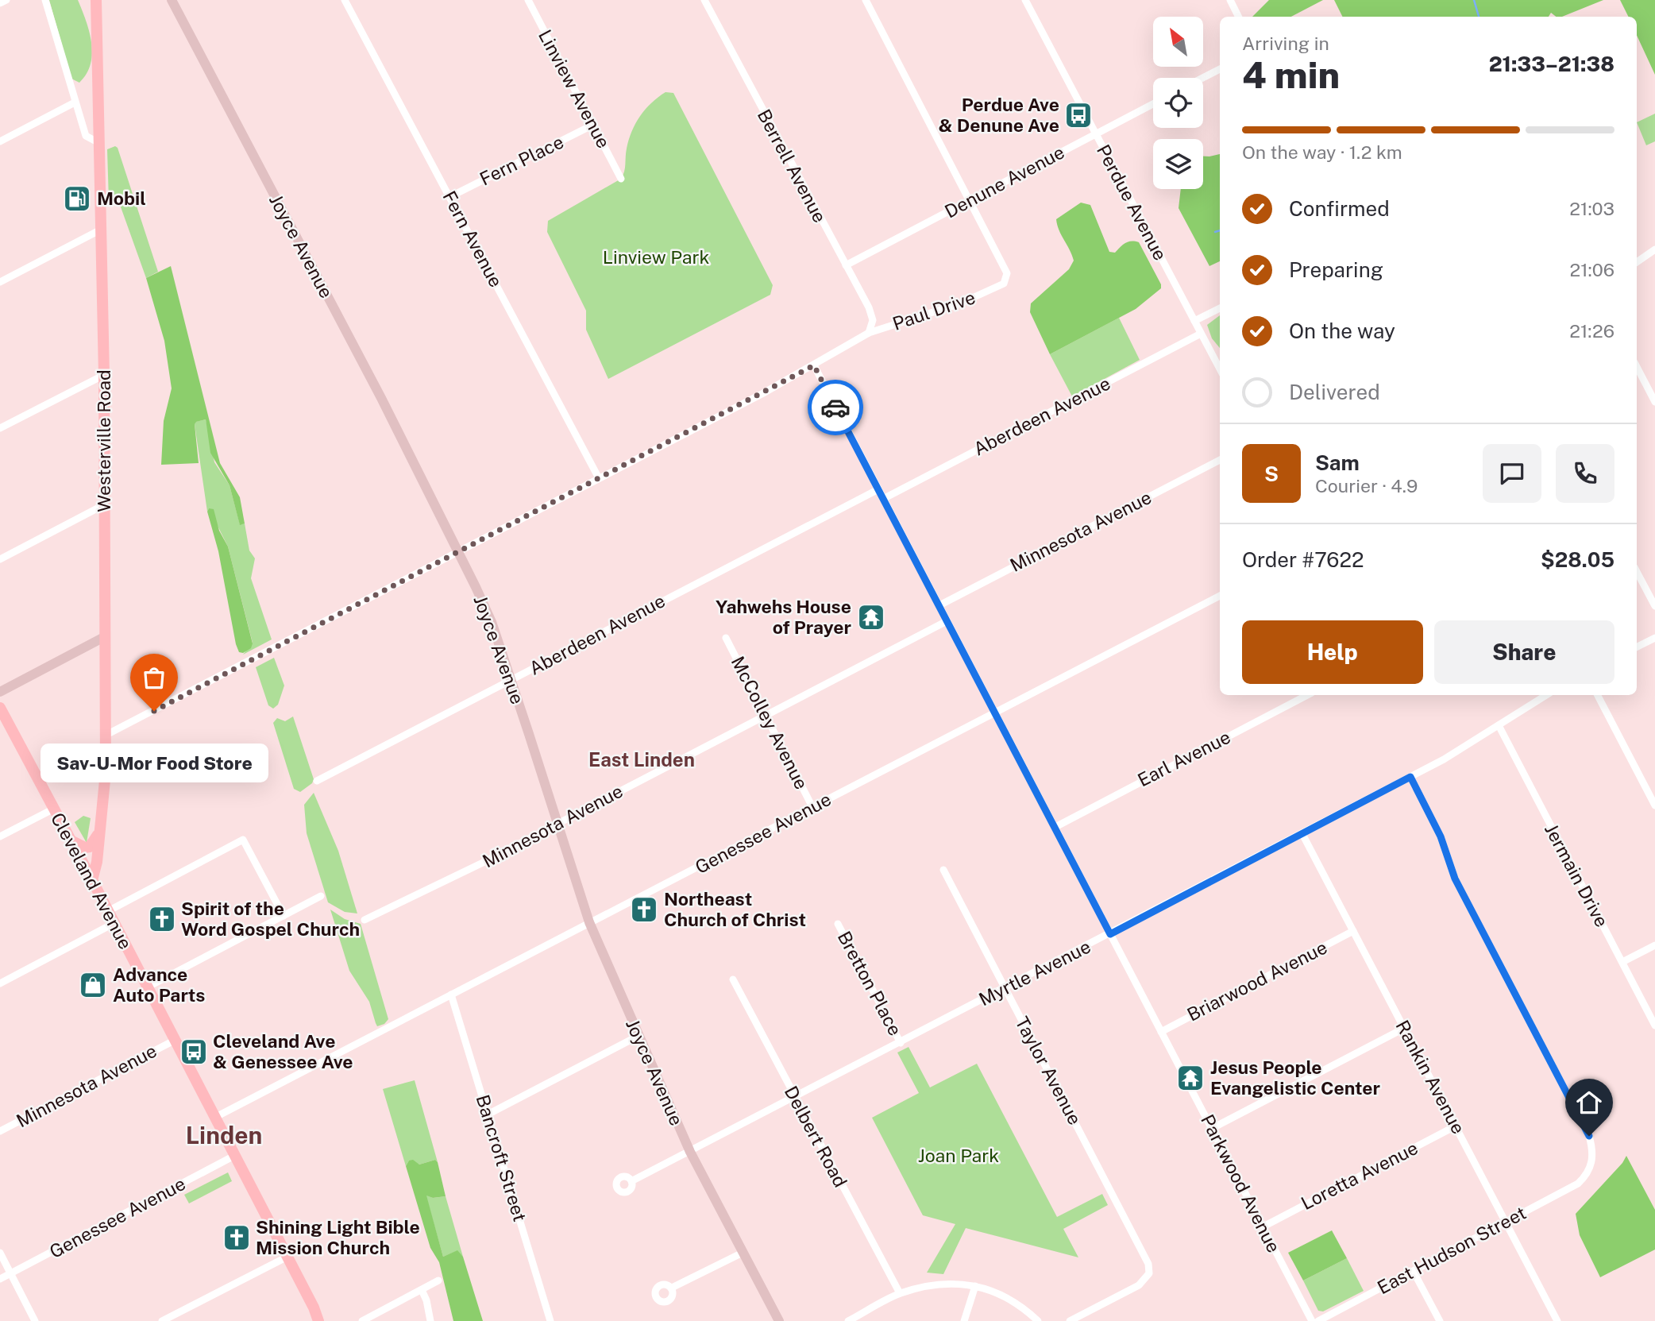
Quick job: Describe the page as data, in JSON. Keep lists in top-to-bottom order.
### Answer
{
  "streets": {
    "main road": ["Westerville Road", "Cleveland Avenue"],
    "street": [
      "Linview Avenue",
      "Fern Place",
      "Berrell Avenue",
      "Denune Avenue",
      "Perdue Avenue",
      "Fern Avenue",
      "Joyce Avenue",
      "Paul Drive",
      "Aberdeen Avenue",
      "Minnesota Avenue",
      "McColley Avenue",
      "Earl Avenue",
      "Genessee Avenue",
      "Jermain Drive",
      "Myrtle Avenue",
      "Briarwood Avenue",
      "Bretton Place",
      "Taylor Avenue",
      "Rankin Avenue",
      "Delbert Road",
      "Bancroft Street",
      "Loretta Avenue",
      "Parkwood Avenue",
      "East Hudson Street"
    ]
  },
  "crossings": [
    ["Linview Avenue", "Fern Place"],
    ["Fern Place", "Fern Avenue"],
    ["Berrell Avenue", "Denune Avenue"],
    ["Berrell Avenue", "Paul Drive"],
    ["Denune Avenue", "Perdue Avenue"],
    ["Denune Avenue", "Paul Drive"],
    ["Perdue Avenue", "Aberdeen Avenue"],
    ["Joyce Avenue", "Aberdeen Avenue"],
    ["Joyce Avenue", "Minnesota Avenue"],
    ["Joyce Avenue", "Genessee Avenue"],
    ["Joyce Avenue", "Myrtle Avenue"],
    ["Aberdeen Avenue", "Parkwood Avenue"],
    ["Westerville Road", "Cleveland Avenue"],
    ["Minnesota Avenue", "McColley Avenue"],
    ["Minnesota Avenue", "Cleveland Avenue"],
    ["Minnesota Avenue", "Parkwood Avenue"],
    ["McColley Avenue", "Genessee Avenue"],
    ["Earl Avenue", "Parkwood Avenue"],
    ["Genessee Avenue", "Cleveland Avenue"],
    ["Genessee Avenue", "Bancroft Street"],
    ["Genessee Avenue", "Parkwood Avenue"],
    ["Jermain Drive", "Myrtle Avenue"],
    ["Myrtle Avenue", "Bretton Place"],
    ["Myrtle Avenue", "Taylor Avenue"],
    ["Myrtle Avenue", "Rankin Avenue"],
    ["Myrtle Avenue", "Delbert Road"],
    ["Myrtle Avenue", "Parkwood Avenue"],
    ["Myrtle Avenue", "East Hudson Street"],
    ["Briarwood Avenue", "Rankin Avenue"],
    ["Briarwood Avenue", "Parkwood Avenue"],
    ["Rankin Avenue", "Loretta Avenue"],
    ["Rankin Avenue", "East Hudson Street"],
    ["Loretta Avenue", "Parkwood Avenue"]
  ],
  "districts": ["East Linden", "Linden"],
  "parks": ["Linview Park", "Joan Park"],
  "places": {
    "bus stop": ["Perdue Ave & Denune Ave", "Cleveland Ave & Genessee Ave"],
    "fuel station": ["Mobil"],
    "temple": ["Yahwehs House of Prayer", "Jesus People Evangelistic Center"],
    "other": ["Sav-U-Mor Food Store"],
    "church": ["Northeast Church of Christ", "Spirit of the Word Gospel Church", "Shining Light Bible Mission Church"],
    "shop": ["Advance Auto Parts"]
  },
  "north": "top left",
  "page": {
    "heading": ["4 min", "Arriving in", "21:33–21:38"],
    "panel": [
      "Sam",
      "Courier · 4.9",
      "Order #7622",
      "$28.05"
    ],
    "bar": "On the way · 1.2 km",
    "list": [
      ["Confirmed", "21:03"],
      ["Preparing", "21:06"],
      ["On the way", "21:26"],
      "Delivered"
    ],
    "round": "S",
    "buttons": ["Help", "Share"],
    "bubble": "Sav-U-Mor Food Store"
  }
}
